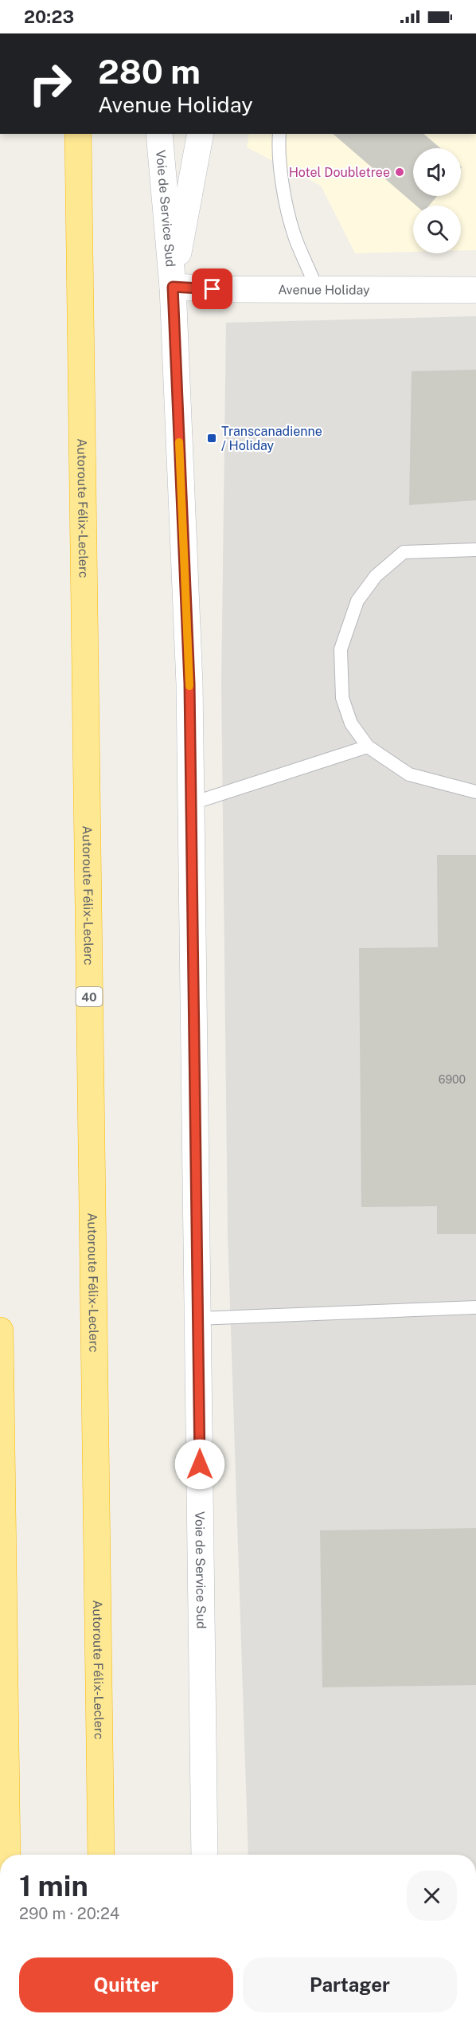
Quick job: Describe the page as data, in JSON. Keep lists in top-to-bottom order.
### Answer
{
  "streets": {
    "highway": ["Autoroute Félix-Leclerc", "40"],
    "main road": ["Voie de Service Sud", "Avenue Holiday"]
  },
  "crossings": [
    ["Voie de Service Sud", "Avenue Holiday"]
  ],
  "places": {
    "other": ["Hotel Doubletree"],
    "transit": ["Transcanadienne / Holiday"]
  },
  "house_numbers": ["6900"],
  "page": {
    "status": "20:23",
    "turn": ["280 m", "Avenue Holiday"],
    "heading": ["1 min", "290 m · 20:24"],
    "buttons": ["Quitter", "Partager"]
  }
}
